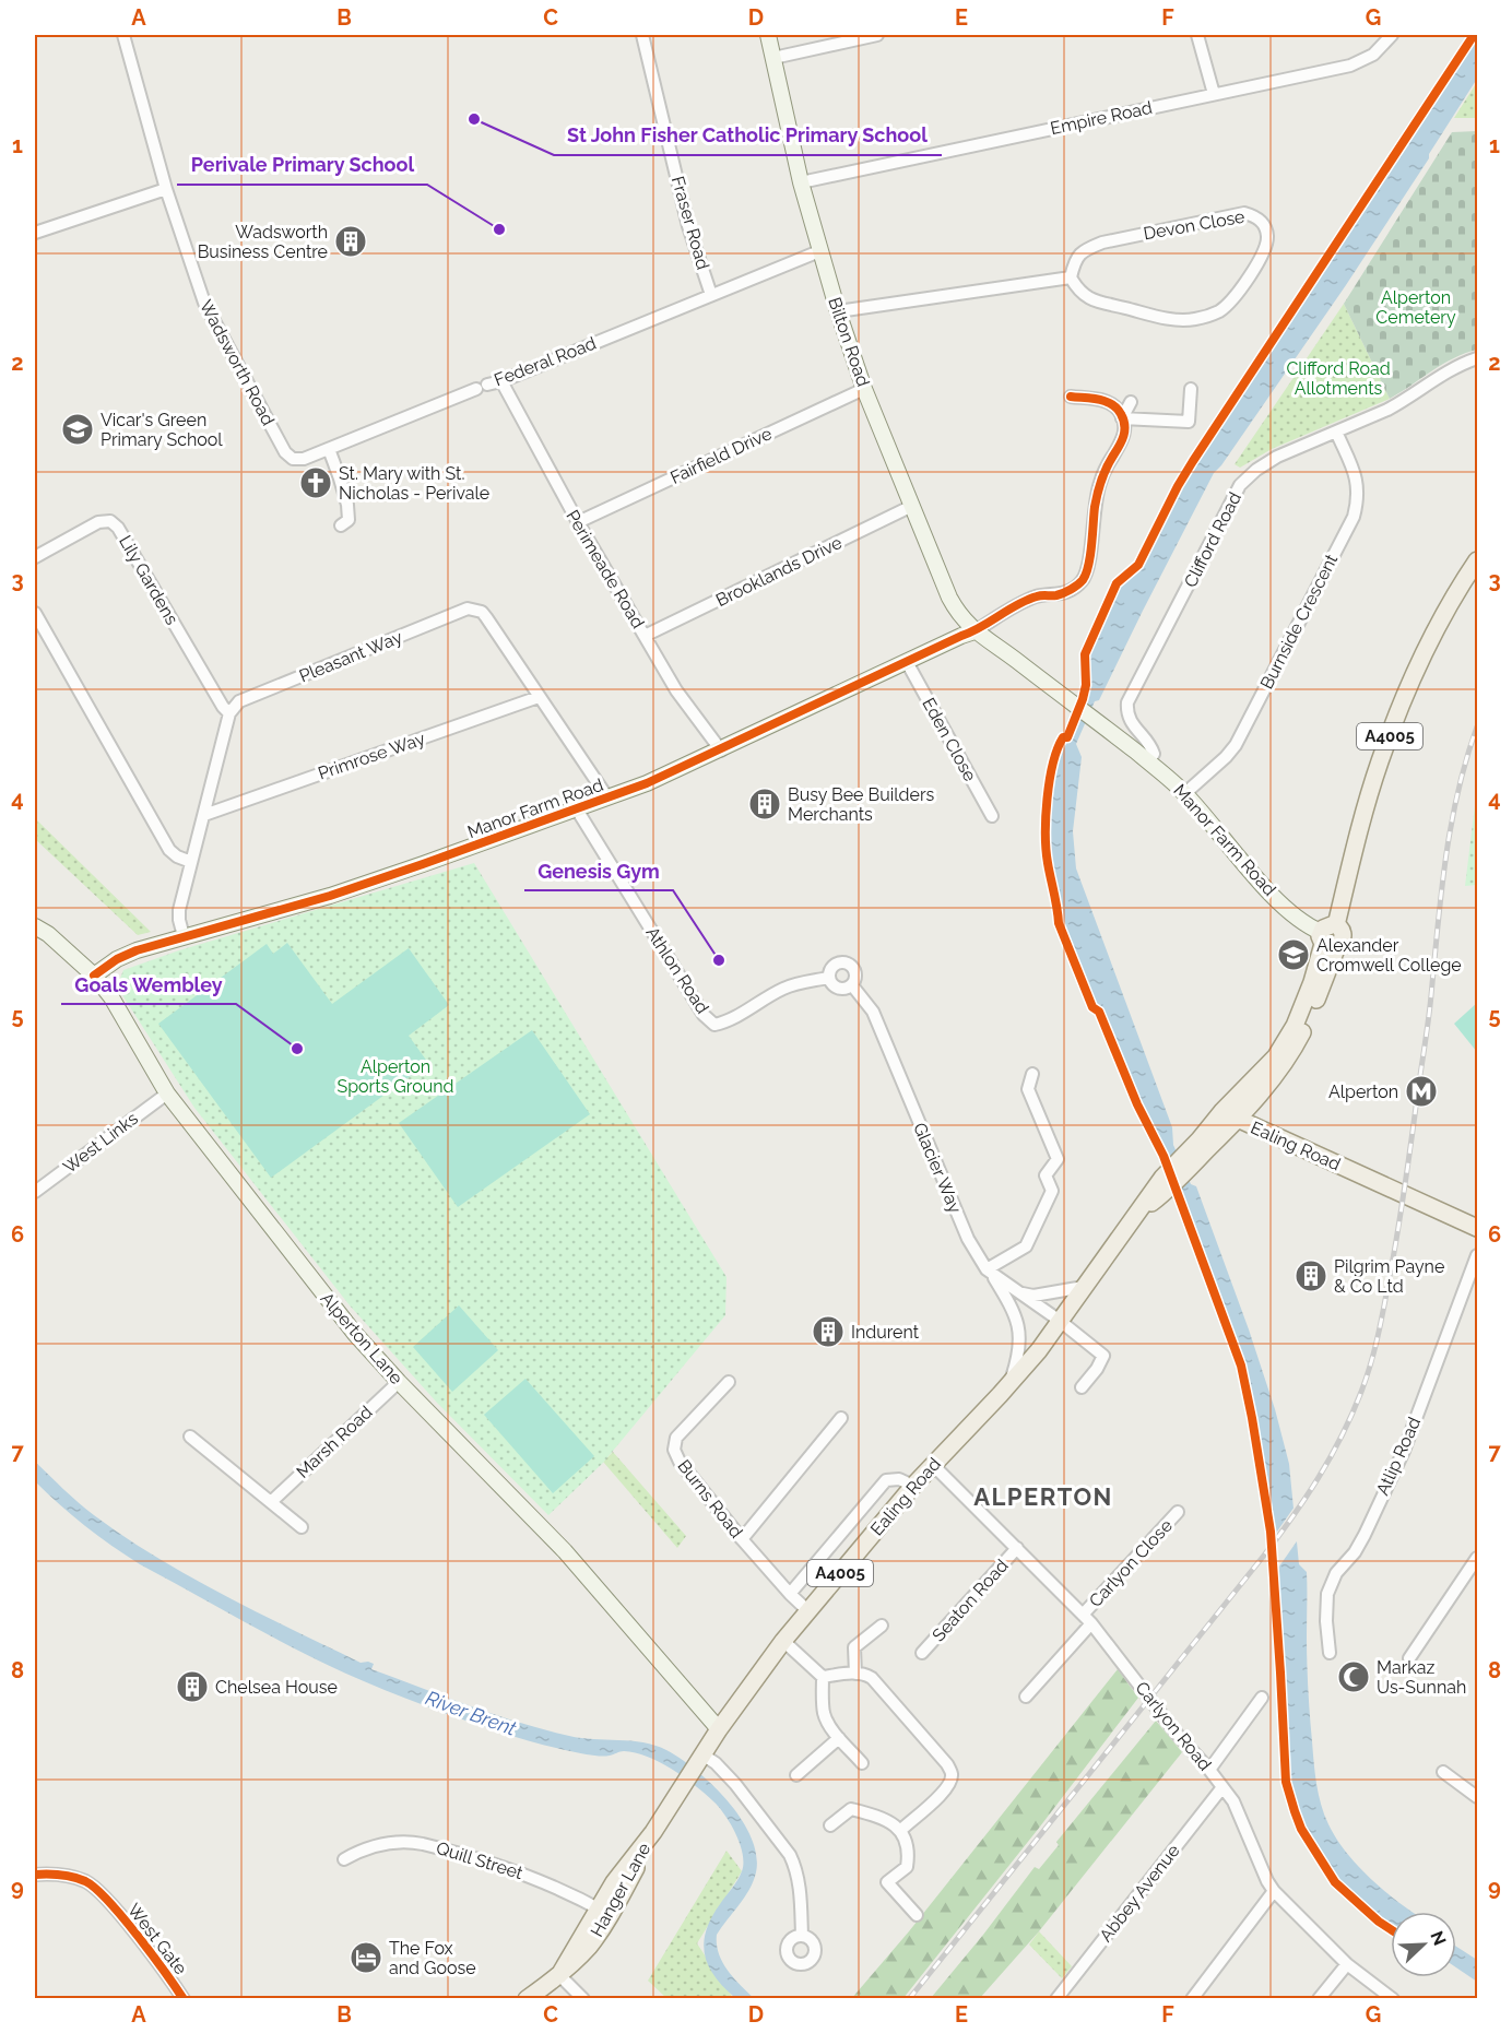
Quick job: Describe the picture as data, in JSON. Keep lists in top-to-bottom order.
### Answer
{
  "streets": {
    "main road": ["A4005", "Ealing Road", "Hanger Lane"],
    "street": [
      "Empire Road",
      "Fraser Road",
      "Devon Close",
      "Bilton Road",
      "Federal Road",
      "Wadsworth Road",
      "Fairfield Drive",
      "Clifford Road",
      "Perimeade Road",
      "Brooklands Drive",
      "Lily Gardens",
      "Burnside Crescent",
      "Pleasant Way",
      "Eden Close",
      "Primrose Way",
      "Manor Farm Road",
      "Athlon Road",
      "West Links",
      "Glacier Way",
      "Alperton Lane",
      "Marsh Road",
      "Atlip Road",
      "Burns Road",
      "Carlyon Close",
      "Seaton Road",
      "Carlyon Road",
      "Quill Street",
      "Abbey Avenue",
      "West Gate"
    ]
  },
  "crossings": [
    ["Empire Road", "Bilton Road"],
    ["Fraser Road", "Federal Road"],
    ["Bilton Road", "Federal Road"],
    ["Bilton Road", "Fairfield Drive"],
    ["Bilton Road", "Brooklands Drive"],
    ["Bilton Road", "Manor Farm Road"],
    ["Federal Road", "Wadsworth Road"],
    ["Federal Road", "Perimeade Road"],
    ["Fairfield Drive", "Perimeade Road"],
    ["Clifford Road", "Burnside Crescent"],
    ["Clifford Road", "Manor Farm Road"],
    ["Perimeade Road", "Brooklands Drive"],
    ["Perimeade Road", "Manor Farm Road"],
    ["Lily Gardens", "Pleasant Way"],
    ["Burnside Crescent", "Manor Farm Road"],
    ["Pleasant Way", "Primrose Way"],
    ["Pleasant Way", "Manor Farm Road"],
    ["A4005", "Manor Farm Road"],
    ["A4005", "Ealing Road"],
    ["Eden Close", "Manor Farm Road"],
    ["Manor Farm Road", "Athlon Road"],
    ["Manor Farm Road", "Alperton Lane"],
    ["Athlon Road", "Glacier Way"],
    ["West Links", "Alperton Lane"],
    ["Ealing Road", "Glacier Way"],
    ["Ealing Road", "Alperton Lane"],
    ["Ealing Road", "Burns Road"],
    ["Ealing Road", "Carlyon Road"],
    ["Ealing Road", "Hanger Lane"],
    ["Alperton Lane", "Marsh Road"],
    ["Carlyon Close", "Carlyon Road"],
    ["Seaton Road", "Carlyon Road"],
    ["Carlyon Road", "Abbey Avenue"],
    ["Quill Street", "Hanger Lane"]
  ],
  "districts": ["ALPERTON"],
  "water": ["River Brent"],
  "parks": ["Alperton Cemetery", "Clifford Road Allotments", "Alperton Sports Ground"],
  "places": {
    "other": [
      "St John Fisher Catholic Primary School",
      "Perivale Primary School",
      "Genesis Gym",
      "Goals Wembley"
    ],
    "building": [
      "Wadsworth Business Centre",
      "Busy Bee Builders Merchants",
      "Pilgrim Payne & Co Ltd",
      "Indurent",
      "Chelsea House"
    ],
    "school or university": ["Vicar's Green Primary School", "Alexander Cromwell College"],
    "church": ["St. Mary with St. Nicholas - Perivale"],
    "metro station": ["Alperton"],
    "mosque": ["Markaz Us-Sunnah"],
    "hotel": ["The Fox and Goose"]
  },
  "north": "top right",
  "grid": {
    "columns": [
      "A",
      "B",
      "C",
      "D",
      "E",
      "F",
      "G"
    ],
    "rows": [
      "1",
      "2",
      "3",
      "4",
      "5",
      "6",
      "7",
      "8",
      "9"
    ]
  }
}
